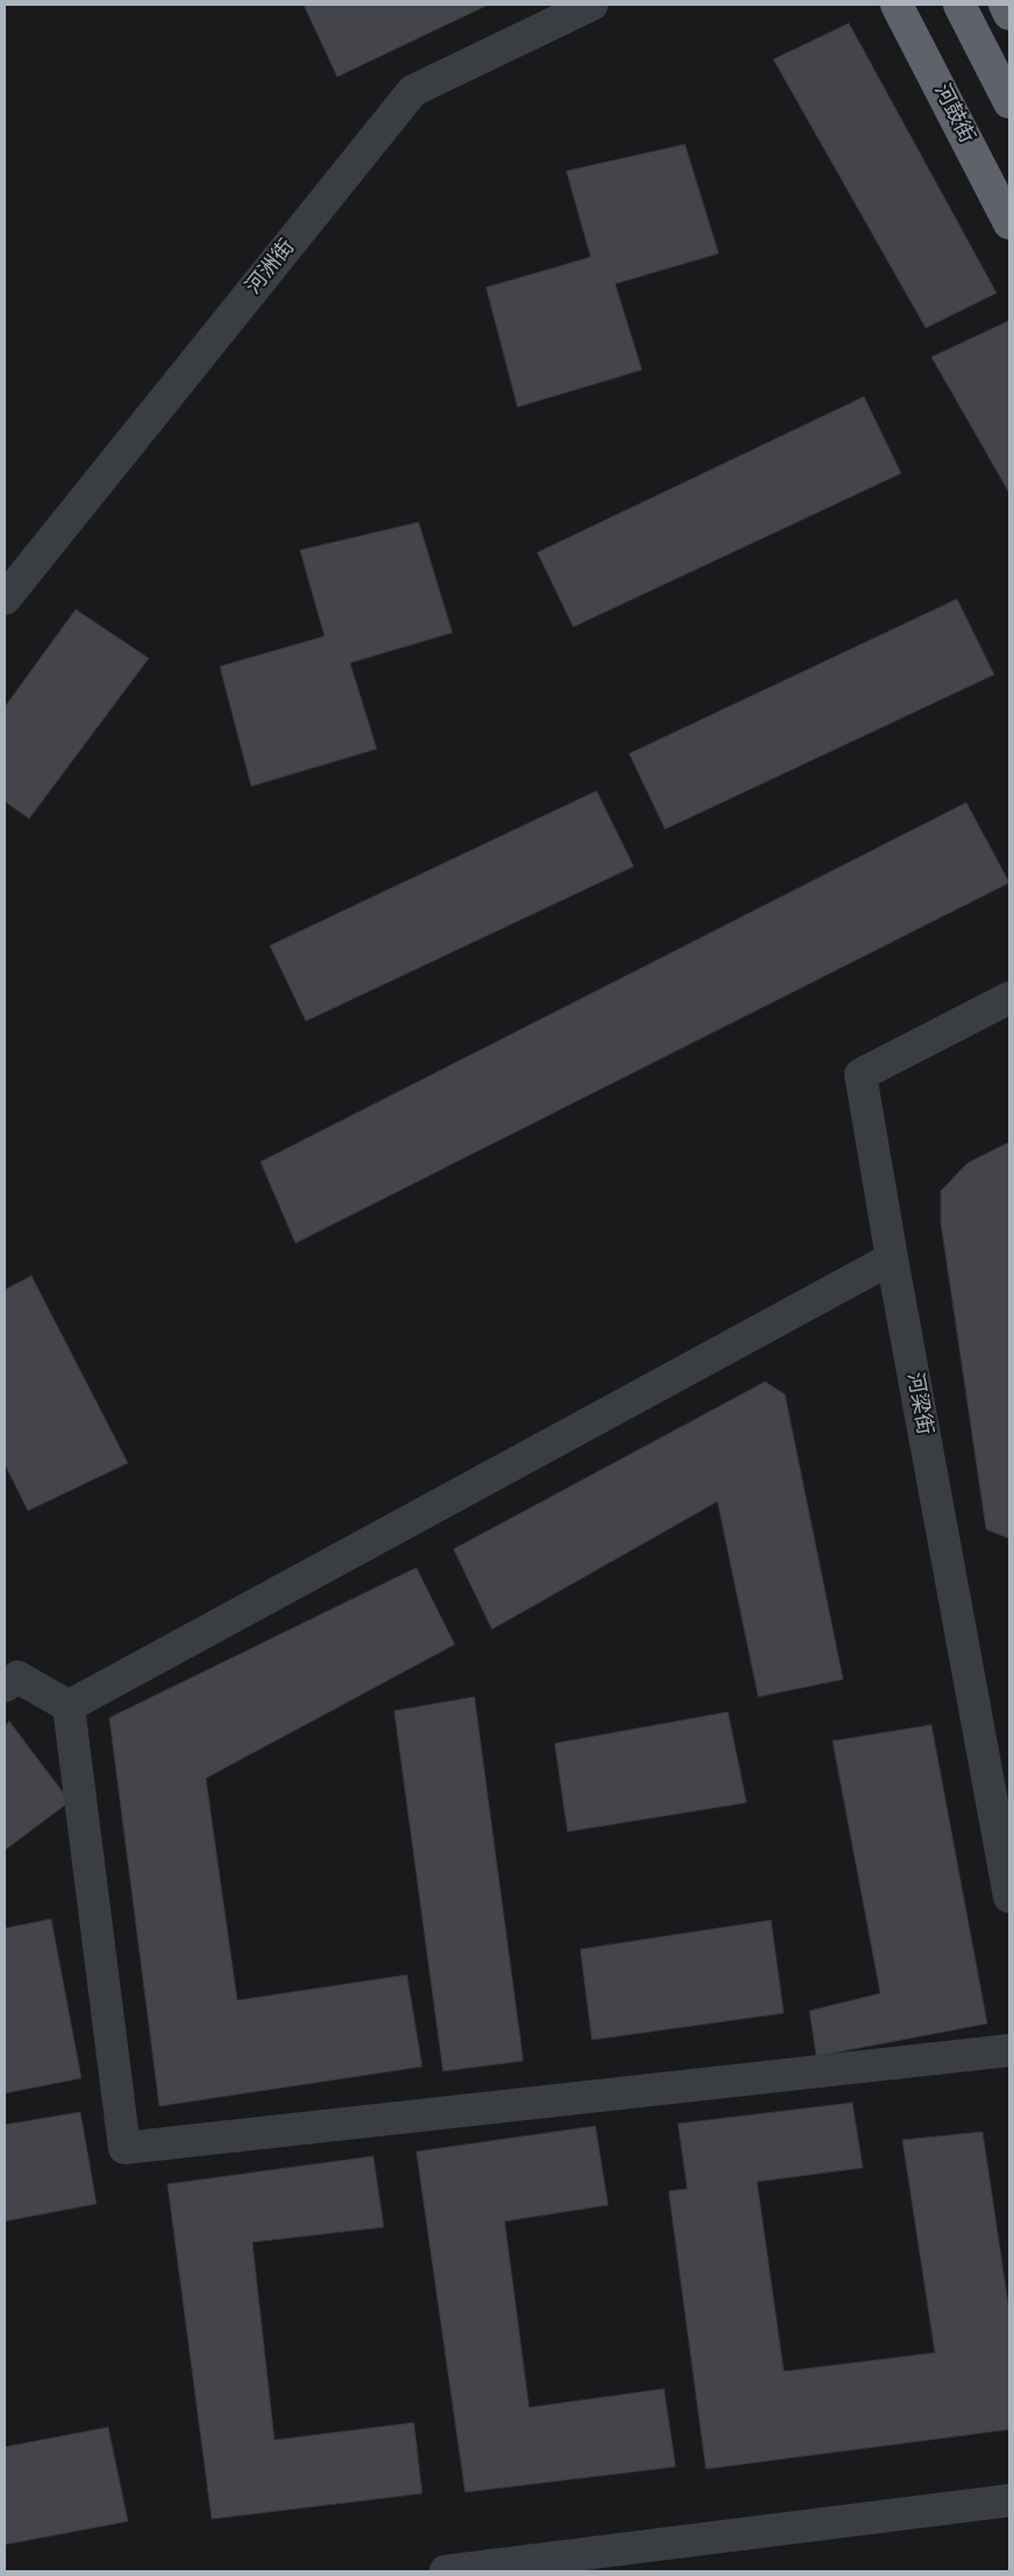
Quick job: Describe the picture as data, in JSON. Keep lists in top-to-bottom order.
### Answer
{
  "streets": {
    "highway": ["河鼓街"],
    "street": ["河洲街", "河梁街"]
  }
}
